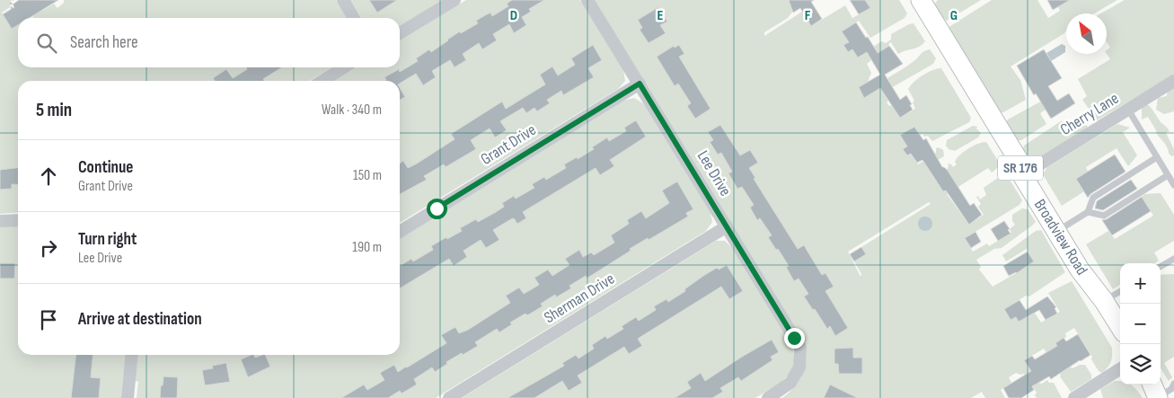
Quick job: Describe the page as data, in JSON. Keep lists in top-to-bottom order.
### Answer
{
  "streets": {
    "main road": ["SR 176", "Broadview Road"],
    "street": [
      "Cherry Lane",
      "Grant Drive",
      "Lee Drive",
      "Sherman Drive"
    ]
  },
  "crossings": [
    ["Cherry Lane", "Broadview Road"],
    ["Grant Drive", "Lee Drive"],
    ["Lee Drive", "Sherman Drive"]
  ],
  "north": "top left",
  "page": {
    "search": "Search here",
    "heading": ["5 min", "Walk · 340 m"],
    "list": [
      ["Continue", "Grant Drive", "150 m"],
      ["Turn right", "Lee Drive", "190 m"],
      "Arrive at destination"
    ],
    "map_buttons": ["+", "−"]
  },
  "grid": {
    "columns": [
      "D",
      "E",
      "F",
      "G"
    ]
  }
}
